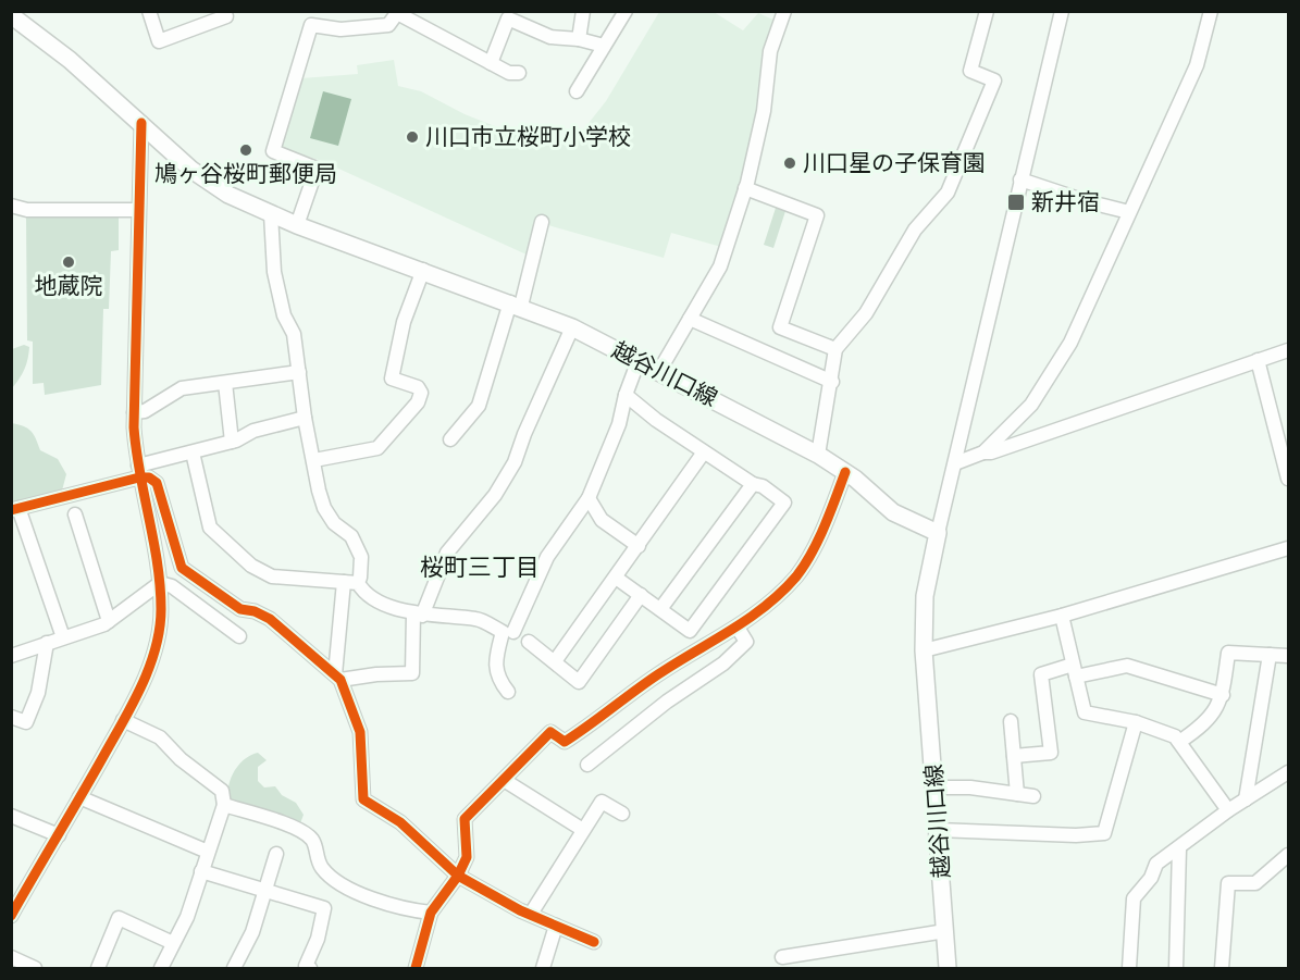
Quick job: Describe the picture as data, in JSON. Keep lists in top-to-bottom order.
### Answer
{
  "streets": {
    "main road": ["越谷川口線"]
  },
  "districts": ["桜町三丁目"],
  "places": {
    "other": [
      "川口市立桜町小学校",
      "鳩ヶ谷桜町郵便局",
      "川口星の子保育園",
      "地蔵院"
    ],
    "transit": ["新井宿"]
  }
}
